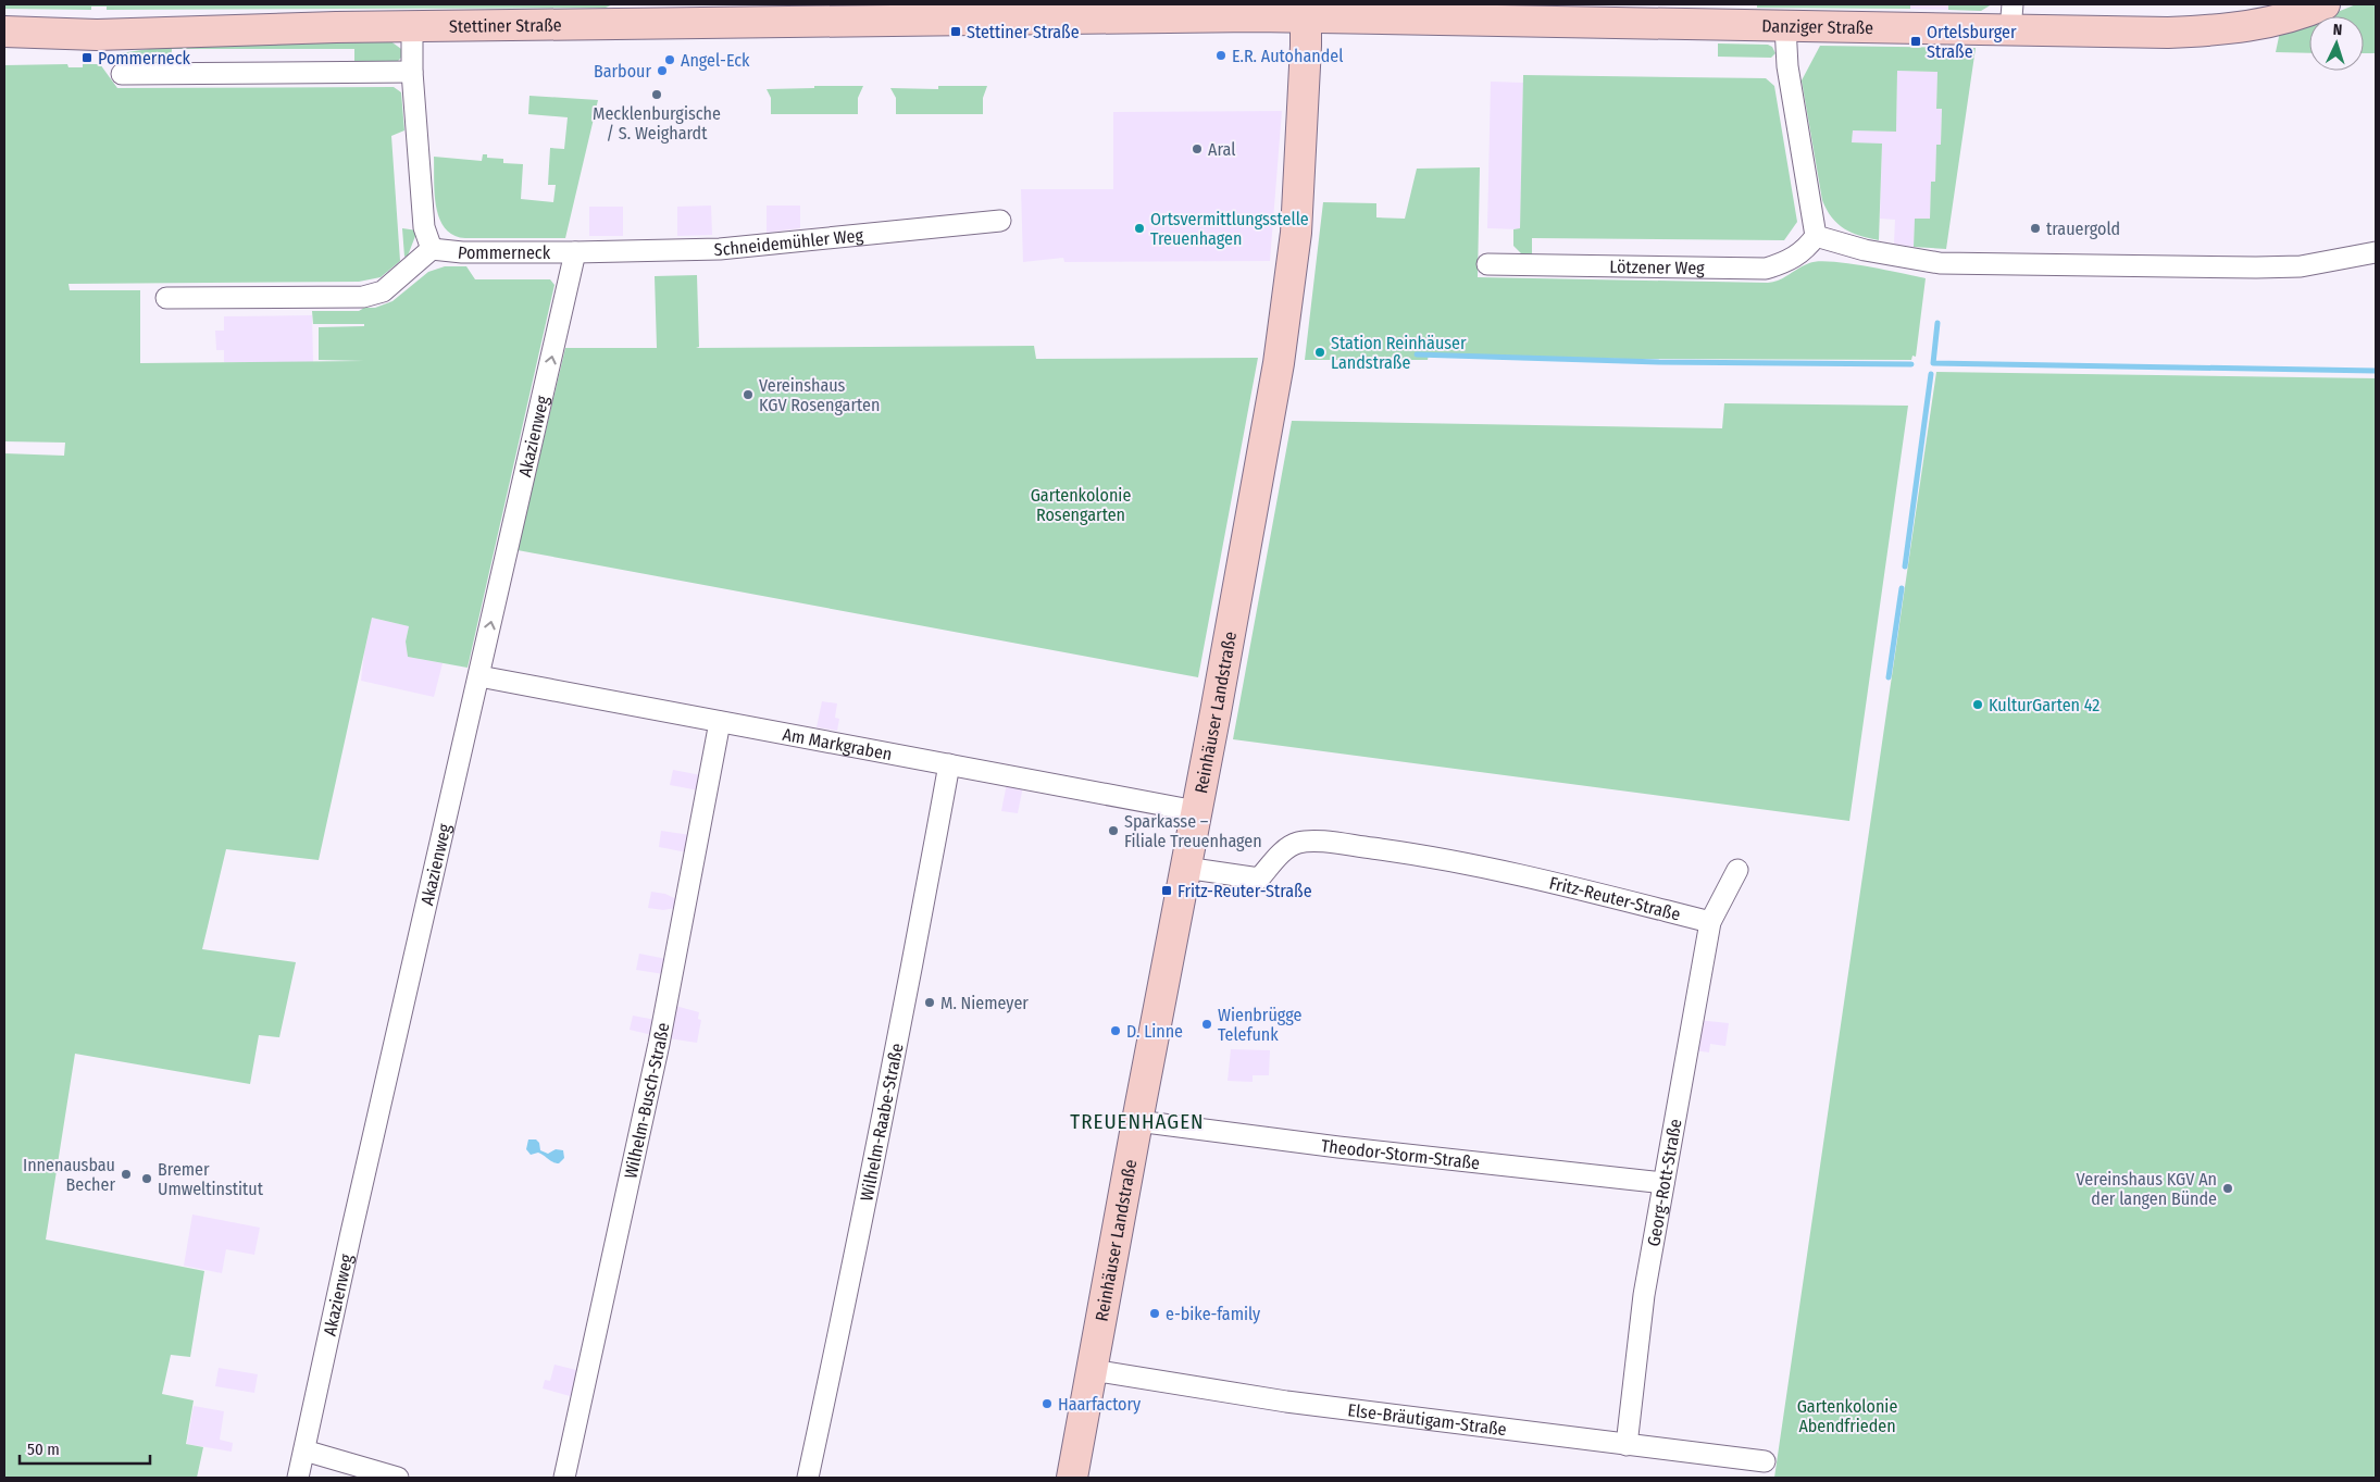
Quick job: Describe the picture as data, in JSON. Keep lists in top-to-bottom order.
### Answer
{
  "streets": {
    "street": [
      "Stettiner Straße",
      "Danziger Straße",
      "Schneidemühler Weg",
      "Pommerneck",
      "Lötzener Weg",
      "Akazienweg",
      "Reinhäuser Landstraße",
      "Am Markgraben",
      "Fritz-Reuter-Straße",
      "Wilhelm-Busch-Straße",
      "Wilhelm-Raabe-Straße",
      "Theodor-Storm-Straße",
      "Georg-Rott-Straße",
      "Else-Bräutigam-Straße"
    ]
  },
  "crossings": [
    ["Stettiner Straße", "Danziger Straße"],
    ["Stettiner Straße", "Pommerneck"],
    ["Stettiner Straße", "Reinhäuser Landstraße"],
    ["Danziger Straße", "Reinhäuser Landstraße"],
    ["Schneidemühler Weg", "Pommerneck"],
    ["Schneidemühler Weg", "Akazienweg"],
    ["Pommerneck", "Akazienweg"],
    ["Akazienweg", "Am Markgraben"],
    ["Reinhäuser Landstraße", "Am Markgraben"],
    ["Reinhäuser Landstraße", "Fritz-Reuter-Straße"],
    ["Reinhäuser Landstraße", "Theodor-Storm-Straße"],
    ["Reinhäuser Landstraße", "Else-Bräutigam-Straße"],
    ["Am Markgraben", "Wilhelm-Busch-Straße"],
    ["Am Markgraben", "Wilhelm-Raabe-Straße"],
    ["Fritz-Reuter-Straße", "Georg-Rott-Straße"],
    ["Theodor-Storm-Straße", "Georg-Rott-Straße"],
    ["Georg-Rott-Straße", "Else-Bräutigam-Straße"]
  ],
  "districts": ["TREUENHAGEN"],
  "parks": ["Gartenkolonie Rosengarten", "Gartenkolonie Abendfrieden"],
  "places": {
    "transit": [
      "Stettiner Straße",
      "Ortelsburger Straße",
      "Pommerneck",
      "Fritz-Reuter-Straße"
    ],
    "other": [
      "E.R. Autohandel",
      "Angel-Eck",
      "Barbour",
      "Mecklenburgische / S. Weighardt",
      "Aral",
      "Ortsvermittlungsstelle Treuenhagen",
      "trauergold",
      "Station Reinhäuser Landstraße",
      "Vereinshaus KGV Rosengarten",
      "KulturGarten 42",
      "Sparkasse – Filiale Treuenhagen",
      "M. Niemeyer",
      "Wienbrügge Telefunk",
      "D. Linne",
      "Innenausbau Becher",
      "Bremer Umweltinstitut",
      "Vereinshaus KGV An der langen Bünde",
      "e-bike-family",
      "Haarfactory"
    ]
  },
  "scale_bar": "50 m",
  "north": "top"
}
